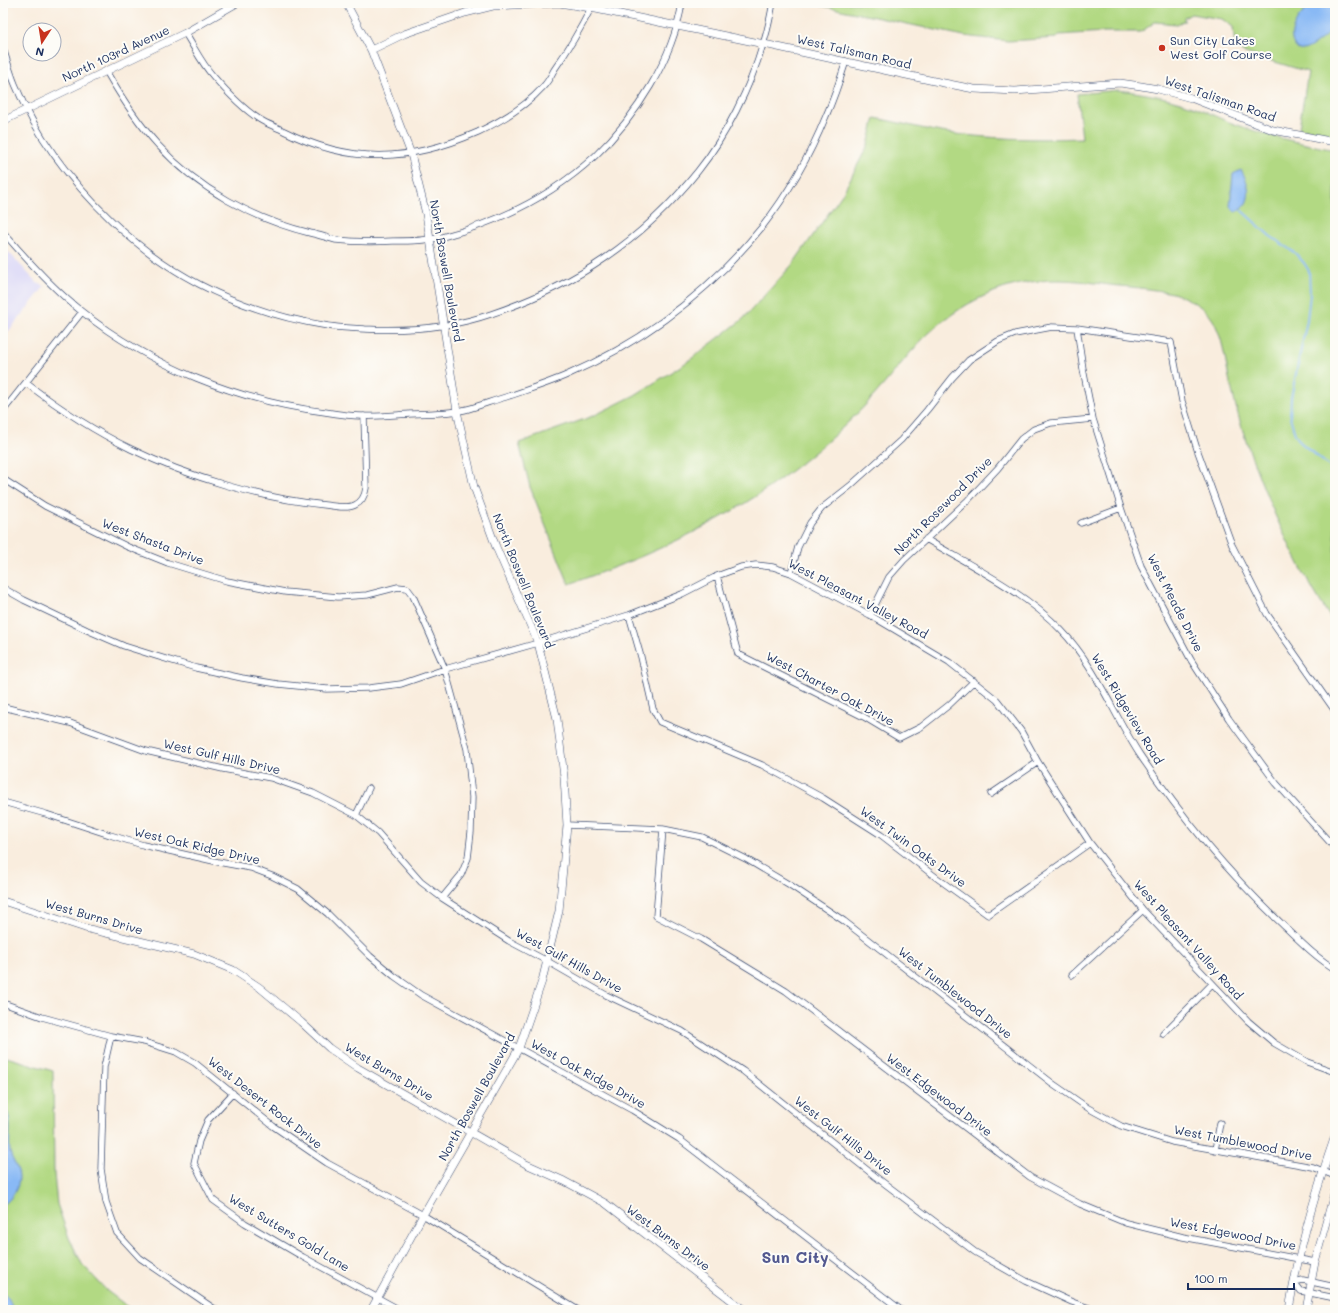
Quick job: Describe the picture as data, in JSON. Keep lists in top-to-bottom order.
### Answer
{
  "streets": {
    "street": [
      "West Talisman Road",
      "North 103rd Avenue",
      "North Boswell Boulevard",
      "North Rosewood Drive",
      "West Shasta Drive",
      "West Pleasant Valley Road",
      "West Meade Drive",
      "West Charter Oak Drive",
      "West Ridgeview Road",
      "West Gulf Hills Drive",
      "West Oak Ridge Drive",
      "West Twin Oaks Drive",
      "West Burns Drive",
      "West Tumblewood Drive",
      "West Edgewood Drive",
      "West Desert Rock Drive",
      "West Sutters Gold Lane"
    ]
  },
  "crossings": [
    ["West Talisman Road", "North Boswell Boulevard"],
    ["North Boswell Boulevard", "West Pleasant Valley Road"],
    ["North Boswell Boulevard", "West Gulf Hills Drive"],
    ["North Boswell Boulevard", "West Oak Ridge Drive"],
    ["North Boswell Boulevard", "West Burns Drive"],
    ["North Boswell Boulevard", "West Tumblewood Drive"],
    ["North Boswell Boulevard", "West Desert Rock Drive"],
    ["North Boswell Boulevard", "West Sutters Gold Lane"],
    ["North Rosewood Drive", "West Pleasant Valley Road"],
    ["North Rosewood Drive", "West Meade Drive"],
    ["North Rosewood Drive", "West Ridgeview Road"],
    ["West Shasta Drive", "West Pleasant Valley Road"],
    ["West Shasta Drive", "West Gulf Hills Drive"],
    ["West Pleasant Valley Road", "West Charter Oak Drive"],
    ["West Pleasant Valley Road", "West Twin Oaks Drive"],
    ["West Tumblewood Drive", "West Edgewood Drive"],
    ["West Desert Rock Drive", "West Sutters Gold Lane"]
  ],
  "districts": ["Sun City"],
  "places": ["Sun City Lakes West Golf Course"],
  "scale_bar": "100 m",
  "north": "bottom"
}
